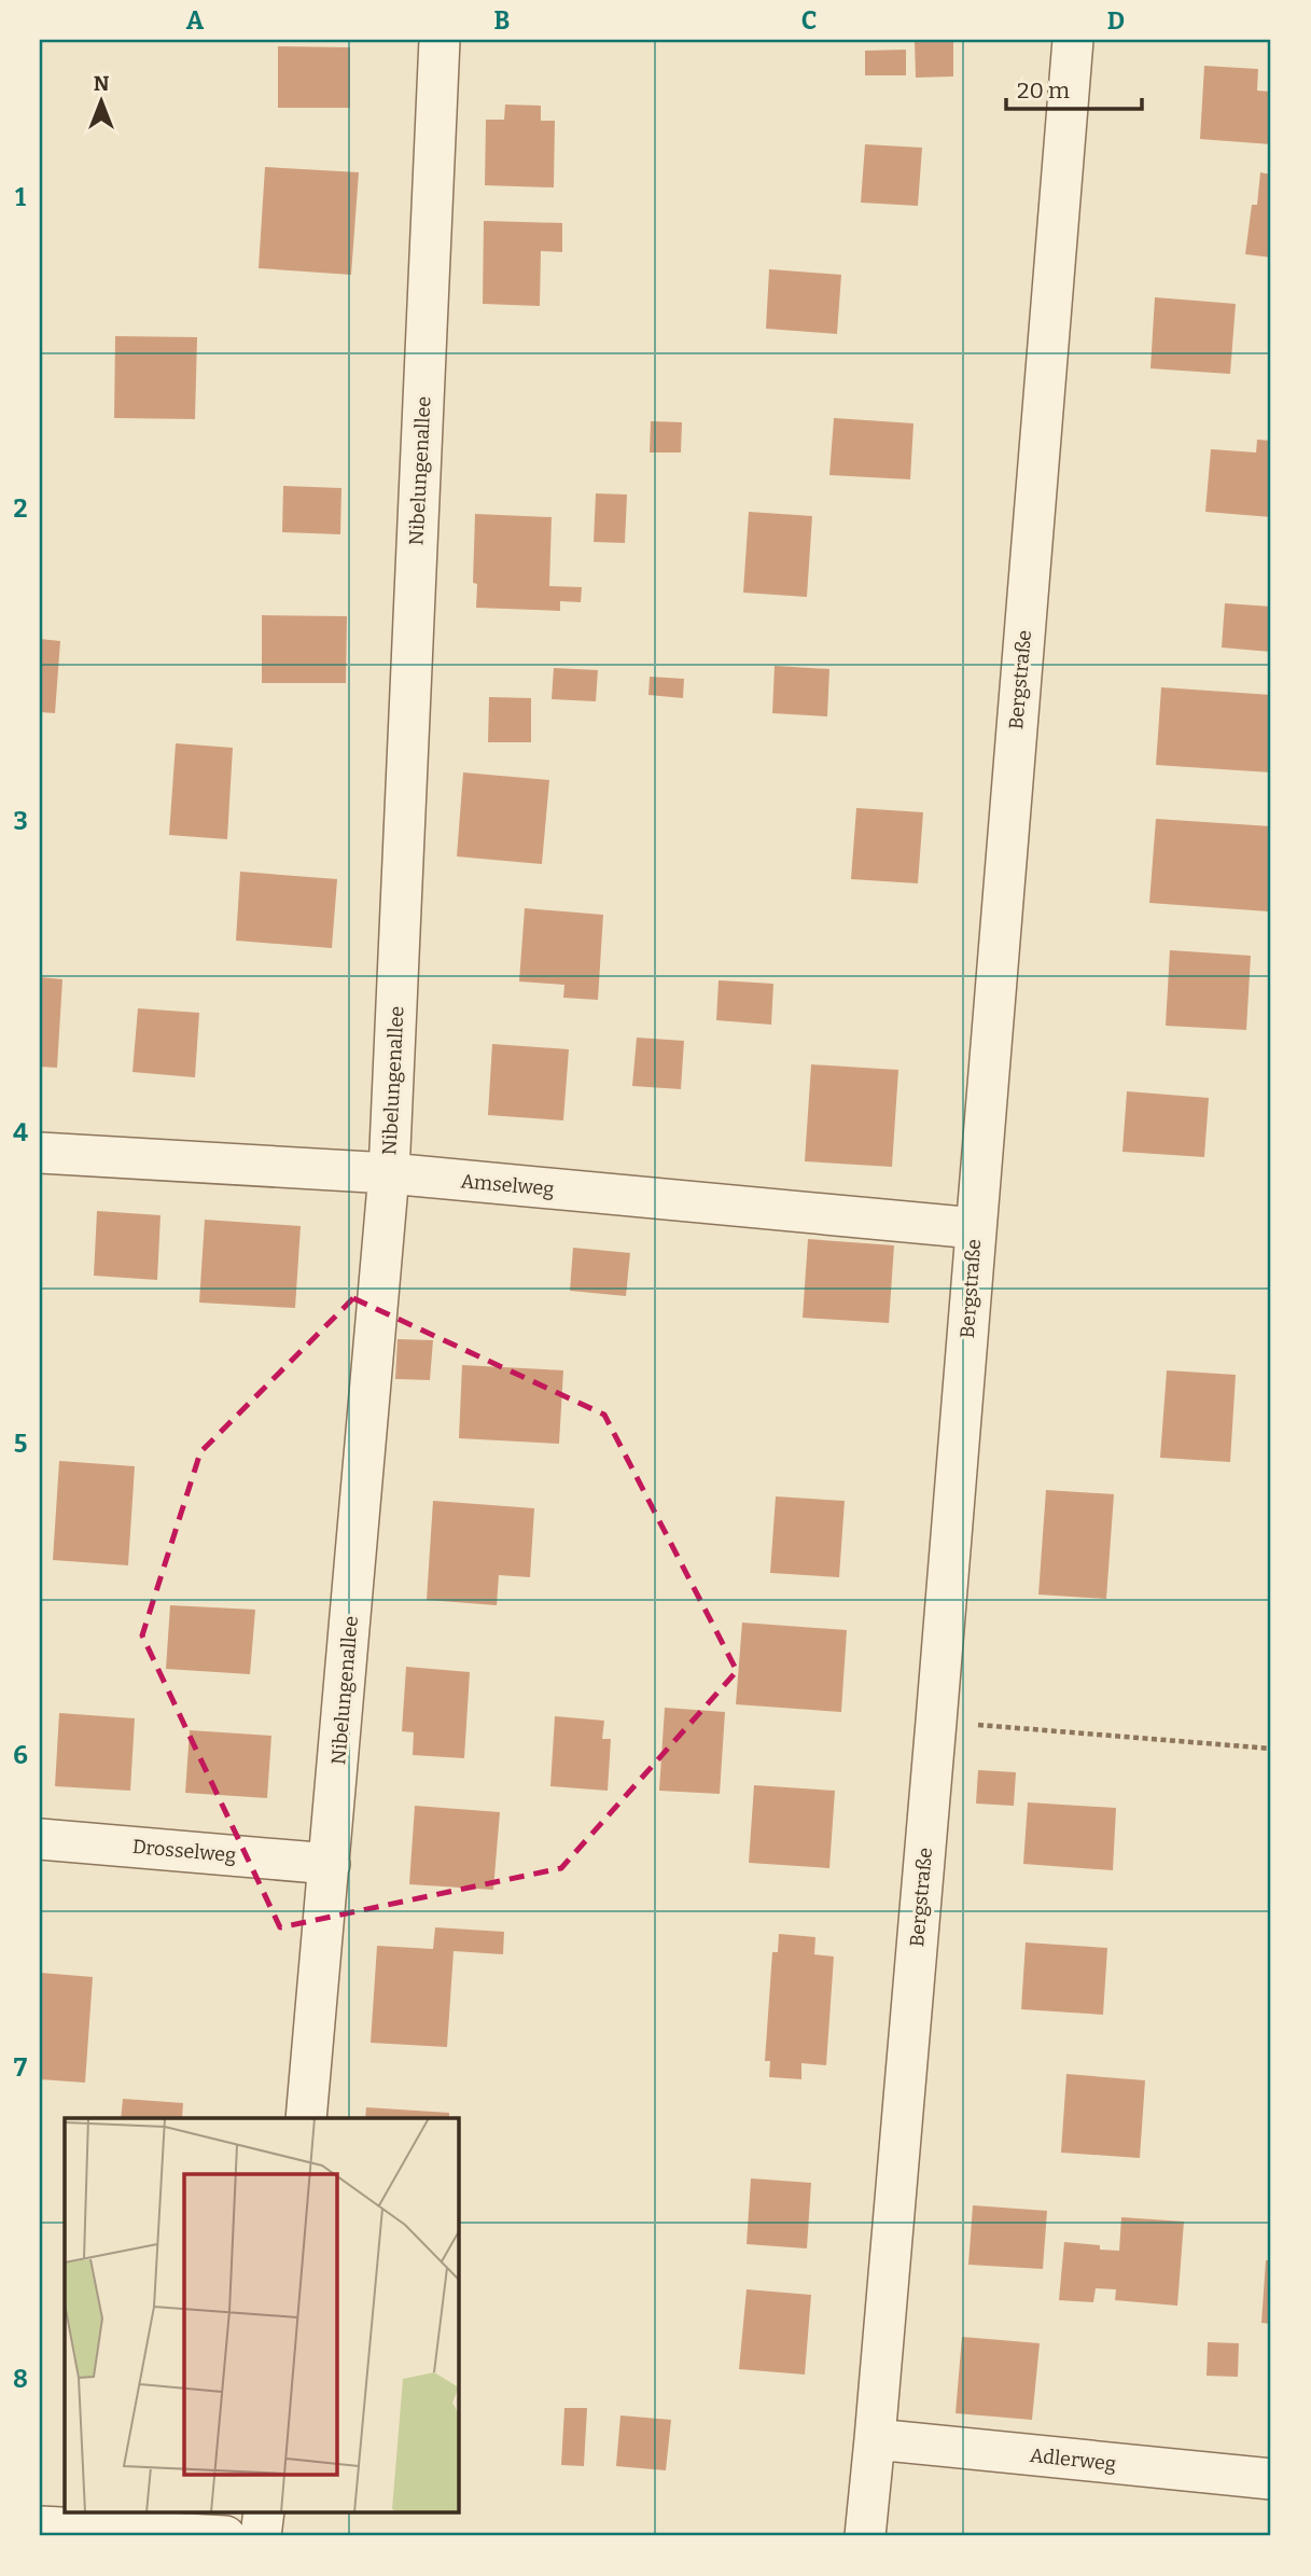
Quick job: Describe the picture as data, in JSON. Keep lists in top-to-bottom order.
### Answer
{
  "streets": {
    "street": [
      "Nibelungenallee",
      "Bergstraße",
      "Amselweg",
      "Drosselweg",
      "Adlerweg"
    ]
  },
  "crossings": [
    ["Nibelungenallee", "Amselweg"],
    ["Nibelungenallee", "Drosselweg"],
    ["Bergstraße", "Amselweg"],
    ["Bergstraße", "Adlerweg"]
  ],
  "scale_bar": "20 m",
  "north": "top",
  "grid": {
    "columns": [
      "A",
      "B",
      "C",
      "D"
    ],
    "rows": [
      "1",
      "2",
      "3",
      "4",
      "5",
      "6",
      "7",
      "8"
    ]
  }
}
